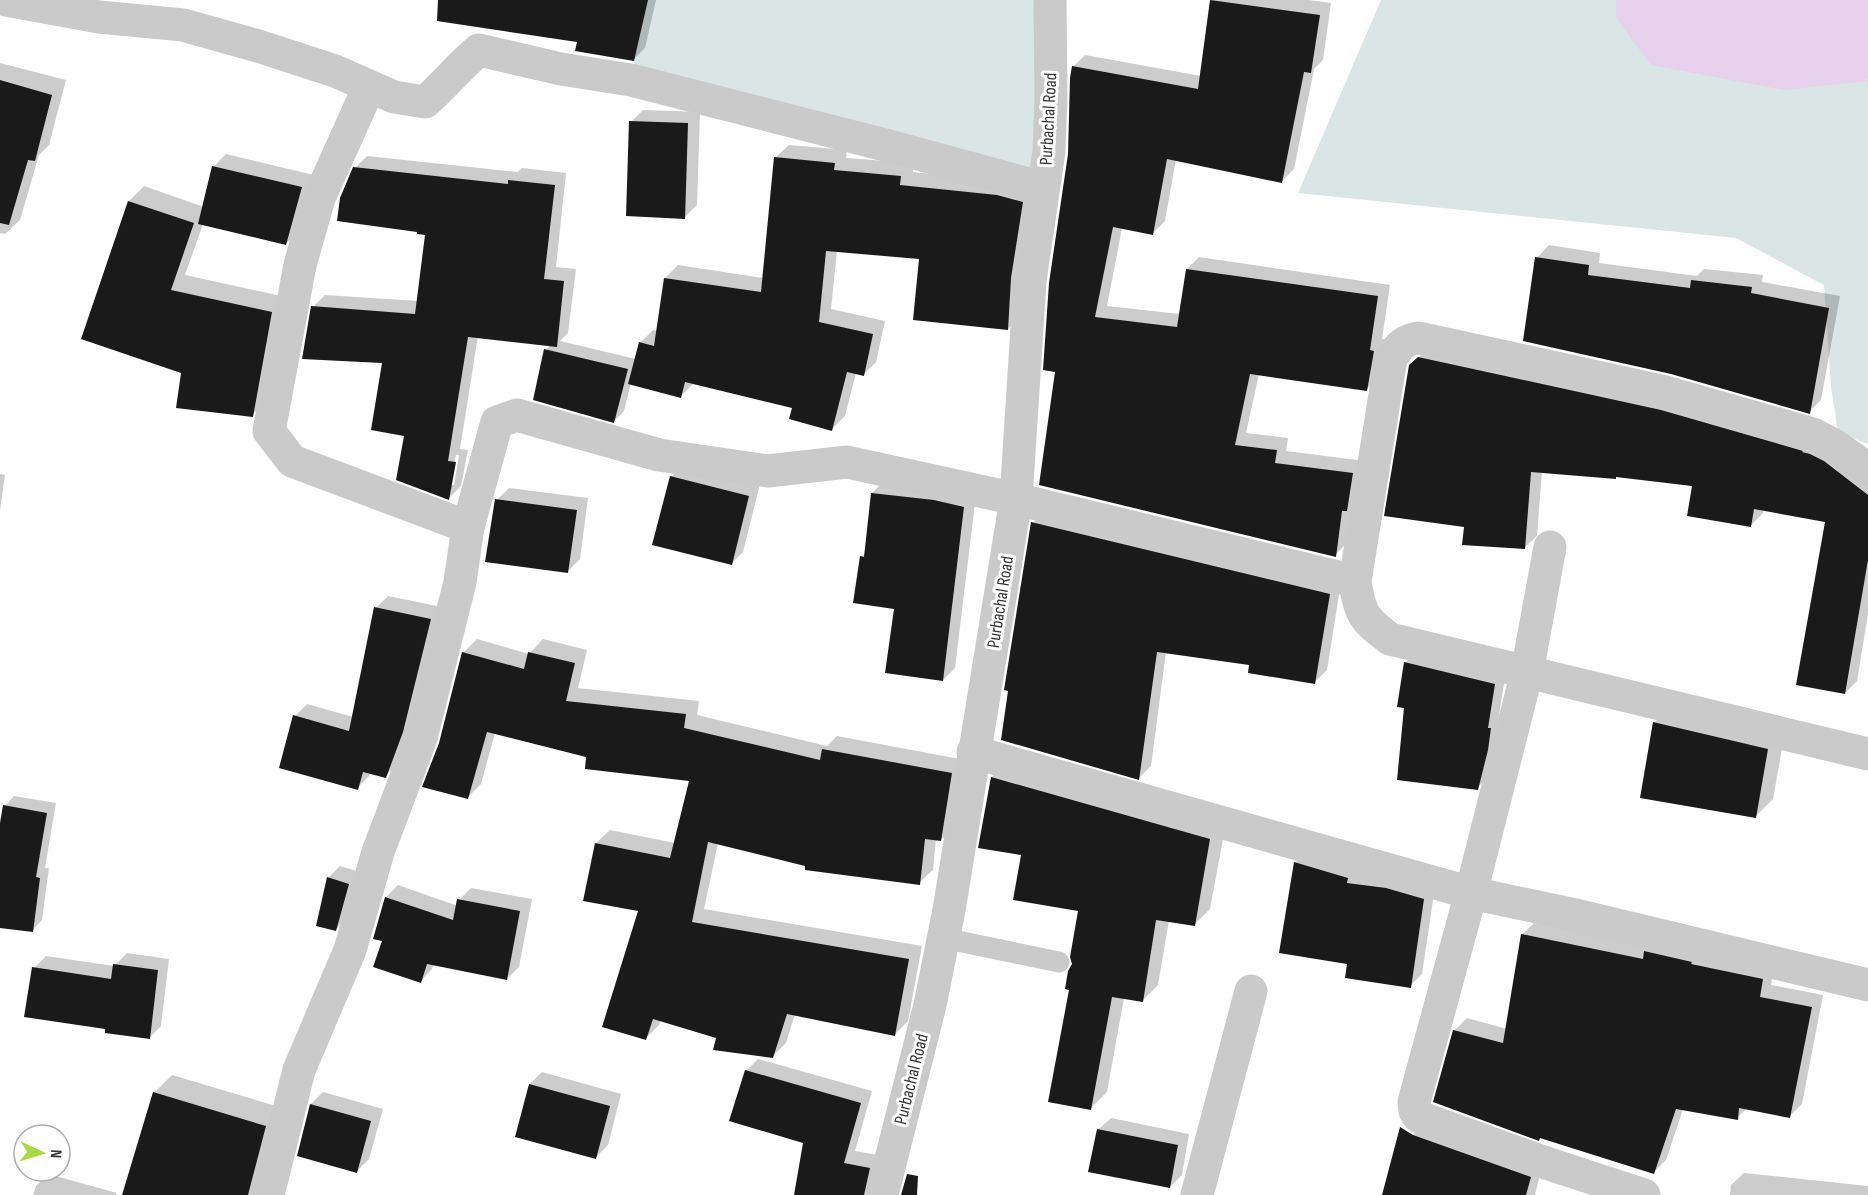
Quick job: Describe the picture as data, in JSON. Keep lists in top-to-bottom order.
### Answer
{
  "streets": {
    "street": ["Purbachal Road"]
  },
  "north": "right"
}
